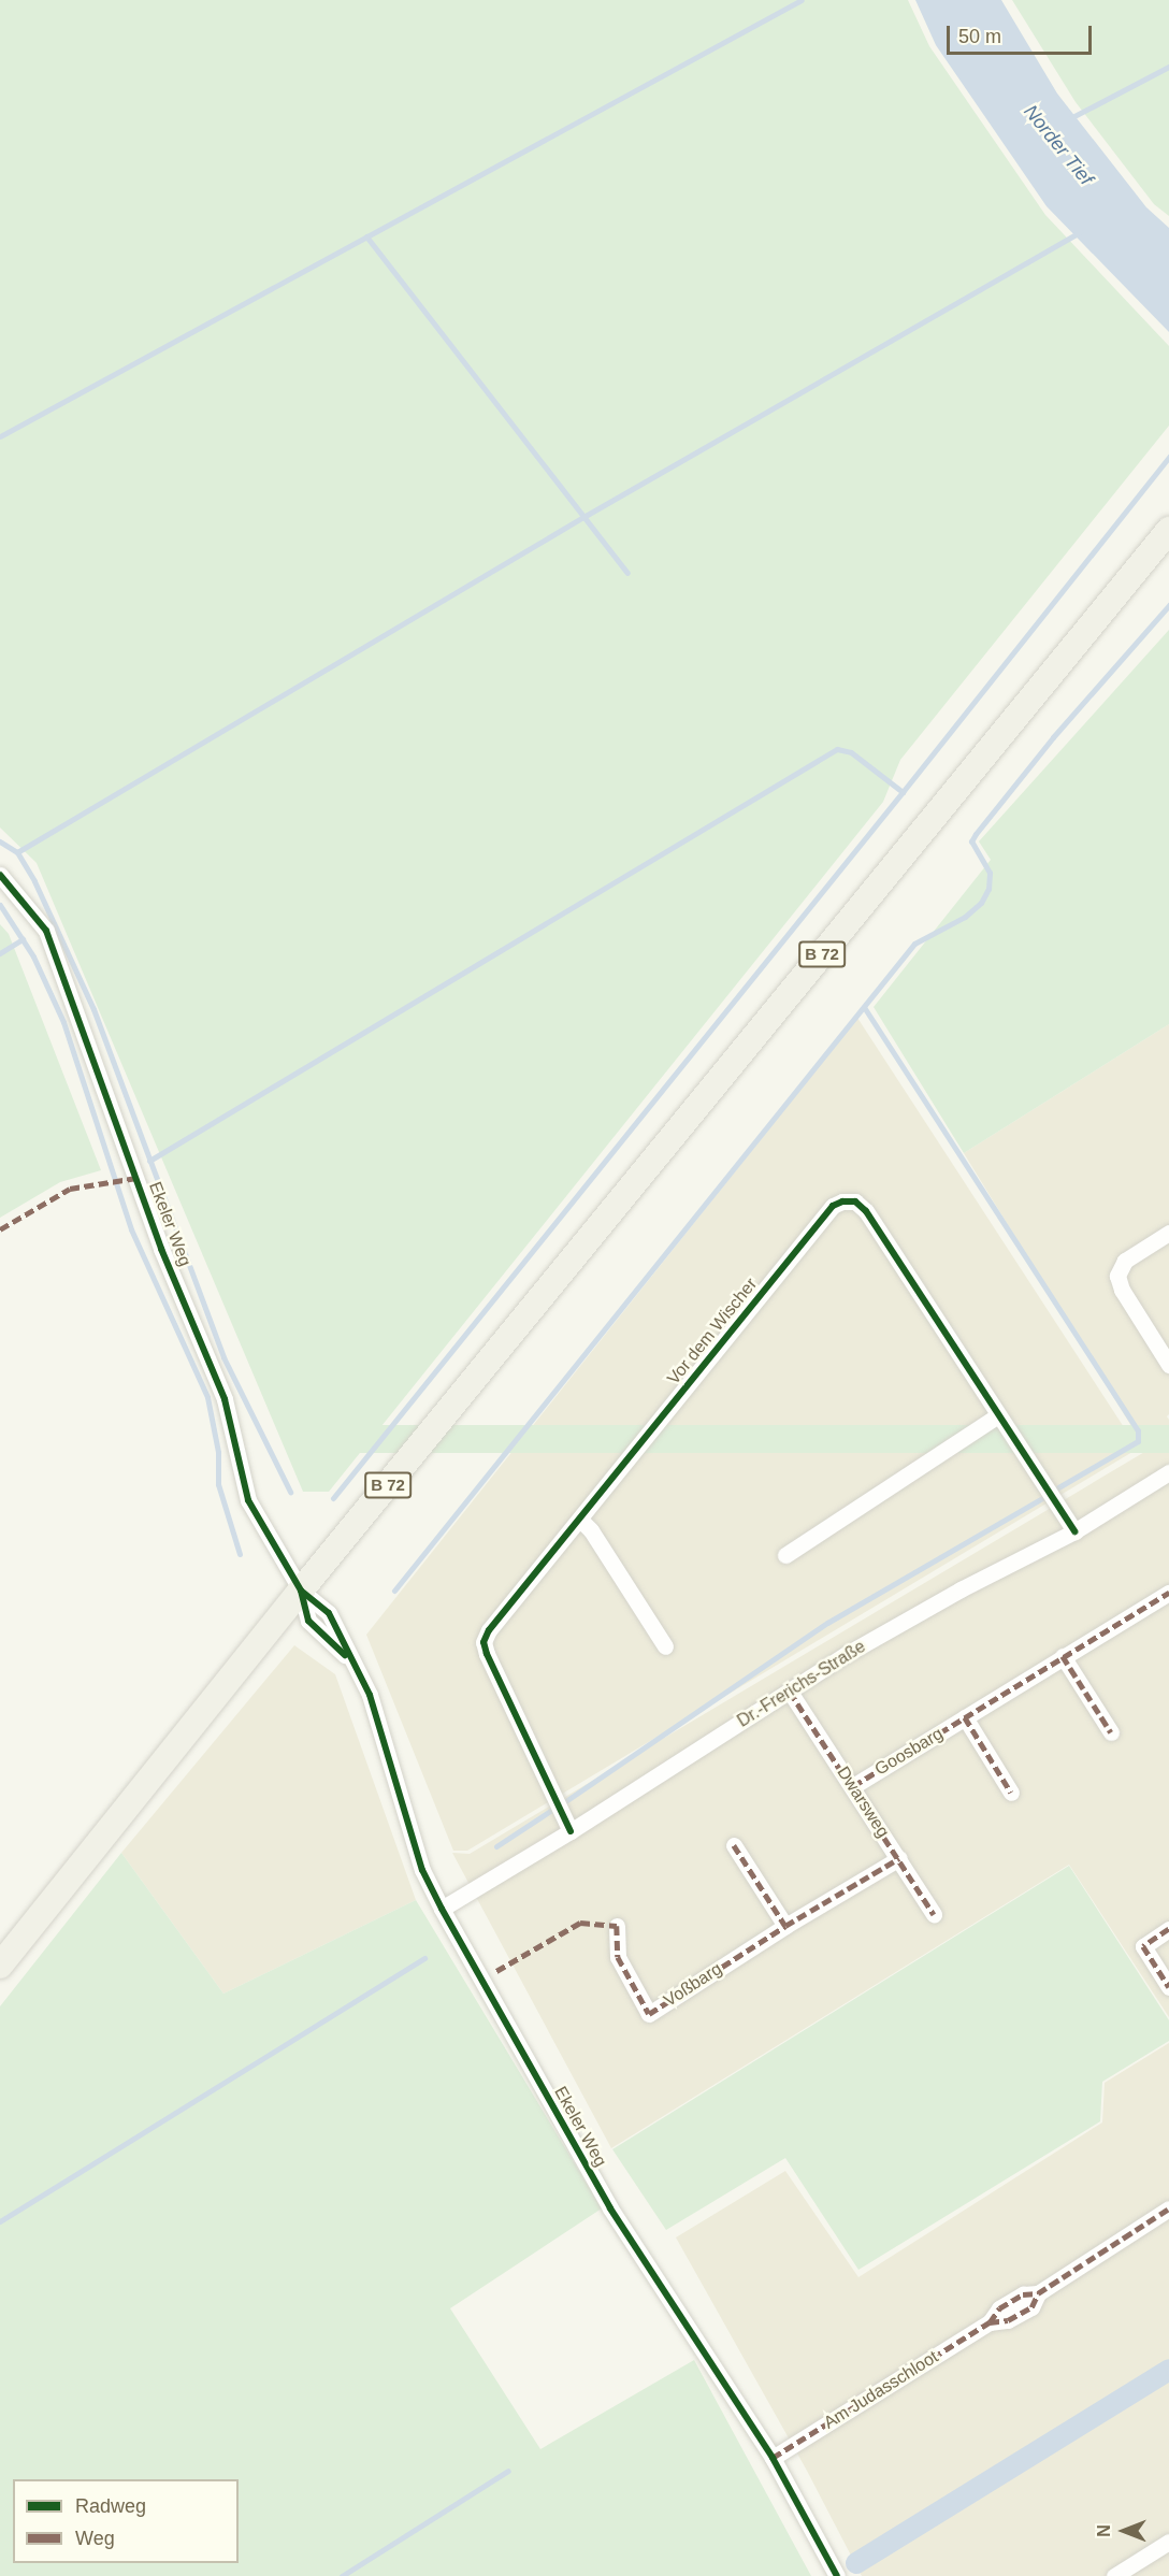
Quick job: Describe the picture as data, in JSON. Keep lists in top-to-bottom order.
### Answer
{
  "streets": {
    "main road": ["B 72"],
    "street": [
      "Ekeler Weg",
      "Vor dem Wischer",
      "Dr.-Frerichs-Straße",
      "Goosbarg",
      "Dwarsweg",
      "Voßbarg",
      "Am Judasschloot"
    ]
  },
  "crossings": [
    ["B 72", "Ekeler Weg"],
    ["Ekeler Weg", "Dr.-Frerichs-Straße"],
    ["Ekeler Weg", "Am Judasschloot"],
    ["Vor dem Wischer", "Dr.-Frerichs-Straße"],
    ["Dr.-Frerichs-Straße", "Dwarsweg"],
    ["Goosbarg", "Dwarsweg"],
    ["Dwarsweg", "Voßbarg"]
  ],
  "water": ["Norder Tief"],
  "legend": ["Radweg", "Weg"],
  "scale_bar": "50 m",
  "north": "left"
}
